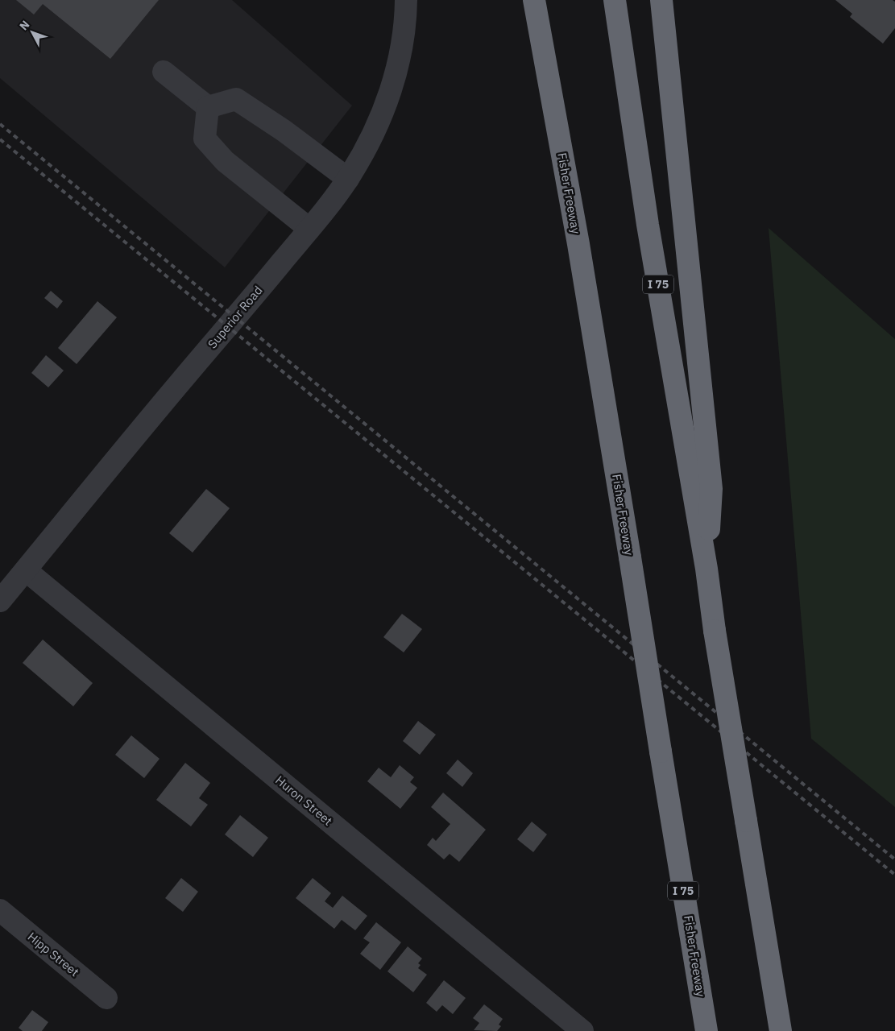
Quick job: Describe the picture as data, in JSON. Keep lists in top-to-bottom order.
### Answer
{
  "streets": {
    "highway": ["Fisher Freeway", "I 75"],
    "street": ["Superior Road", "Huron Street", "Hipp Street"]
  },
  "crossings": [
    ["Superior Road", "Huron Street"]
  ],
  "north": "top left"
}
